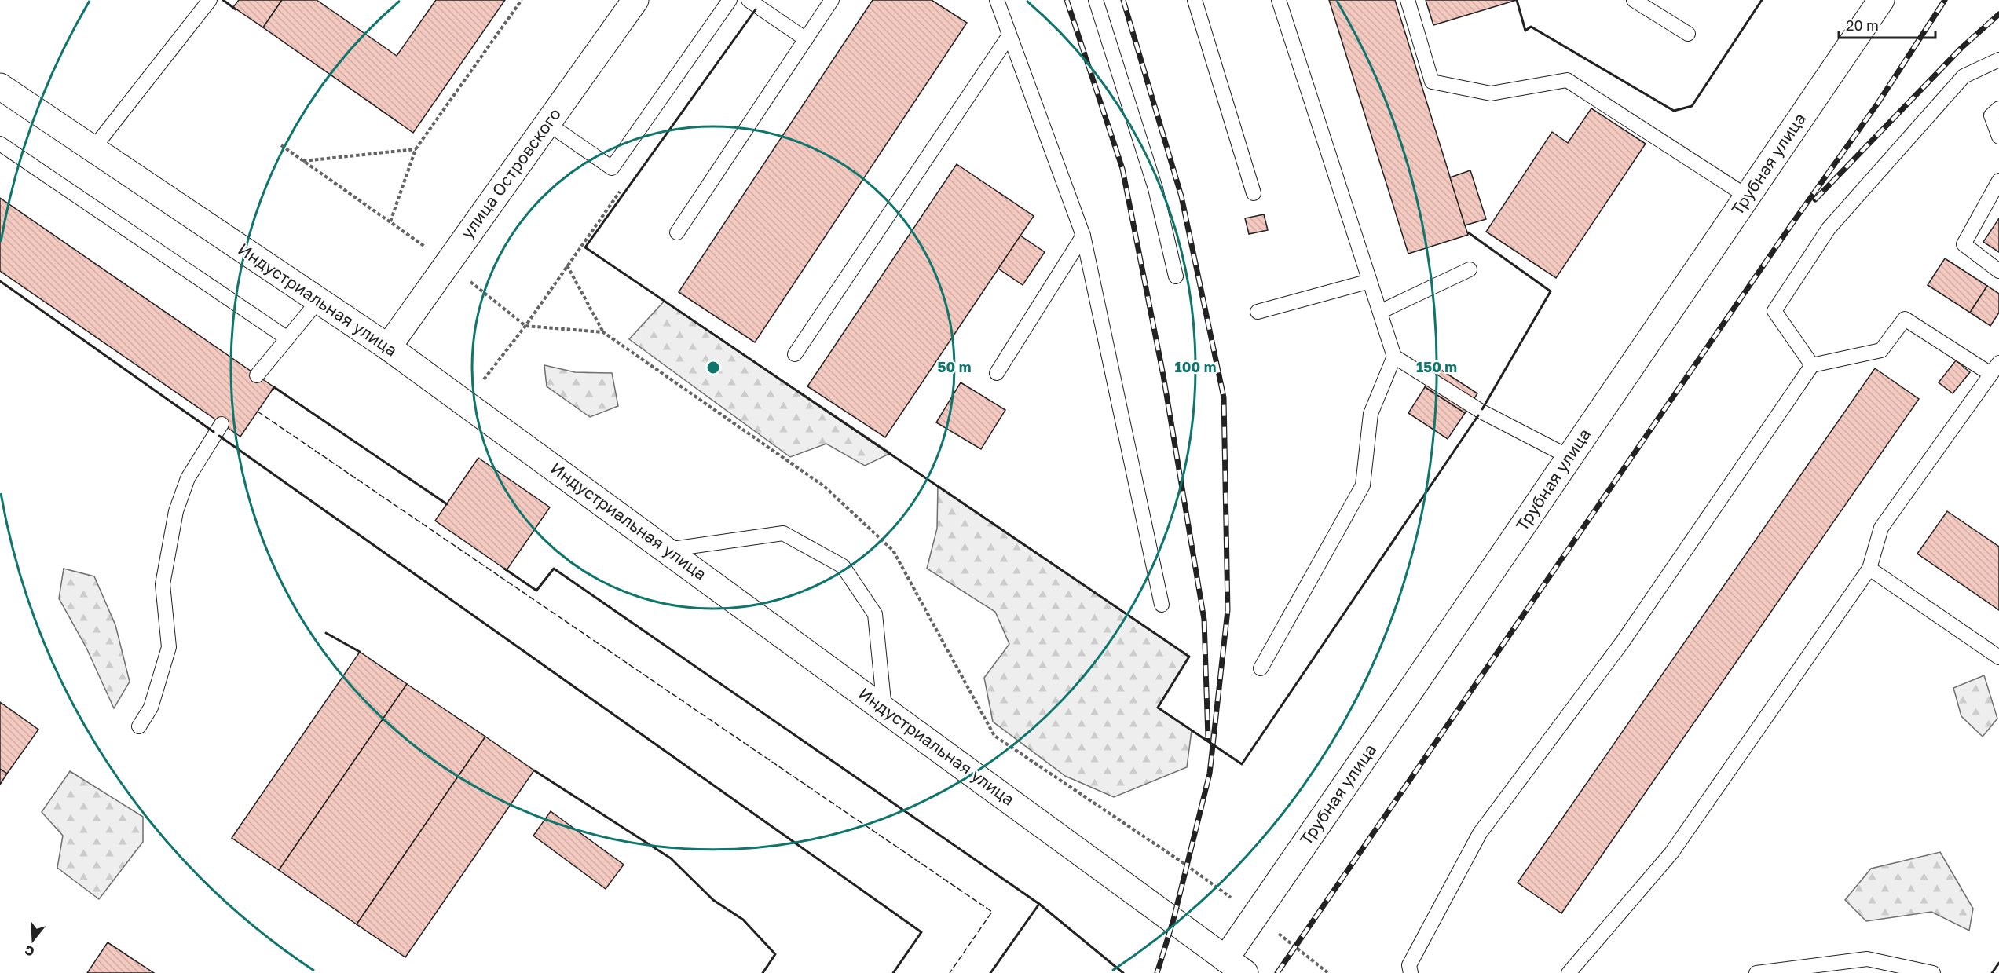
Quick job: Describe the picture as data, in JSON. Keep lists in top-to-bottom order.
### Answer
{
  "streets": {
    "main road": ["Трубная улица", "улица Островского", "Индустриальная улица"]
  },
  "crossings": [
    ["Трубная улица", "Индустриальная улица"],
    ["улица Островского", "Индустриальная улица"]
  ],
  "scale_bar": "20 m",
  "north": "bottom",
  "rings": ["50 m", "100 m", "150 m"]
}
